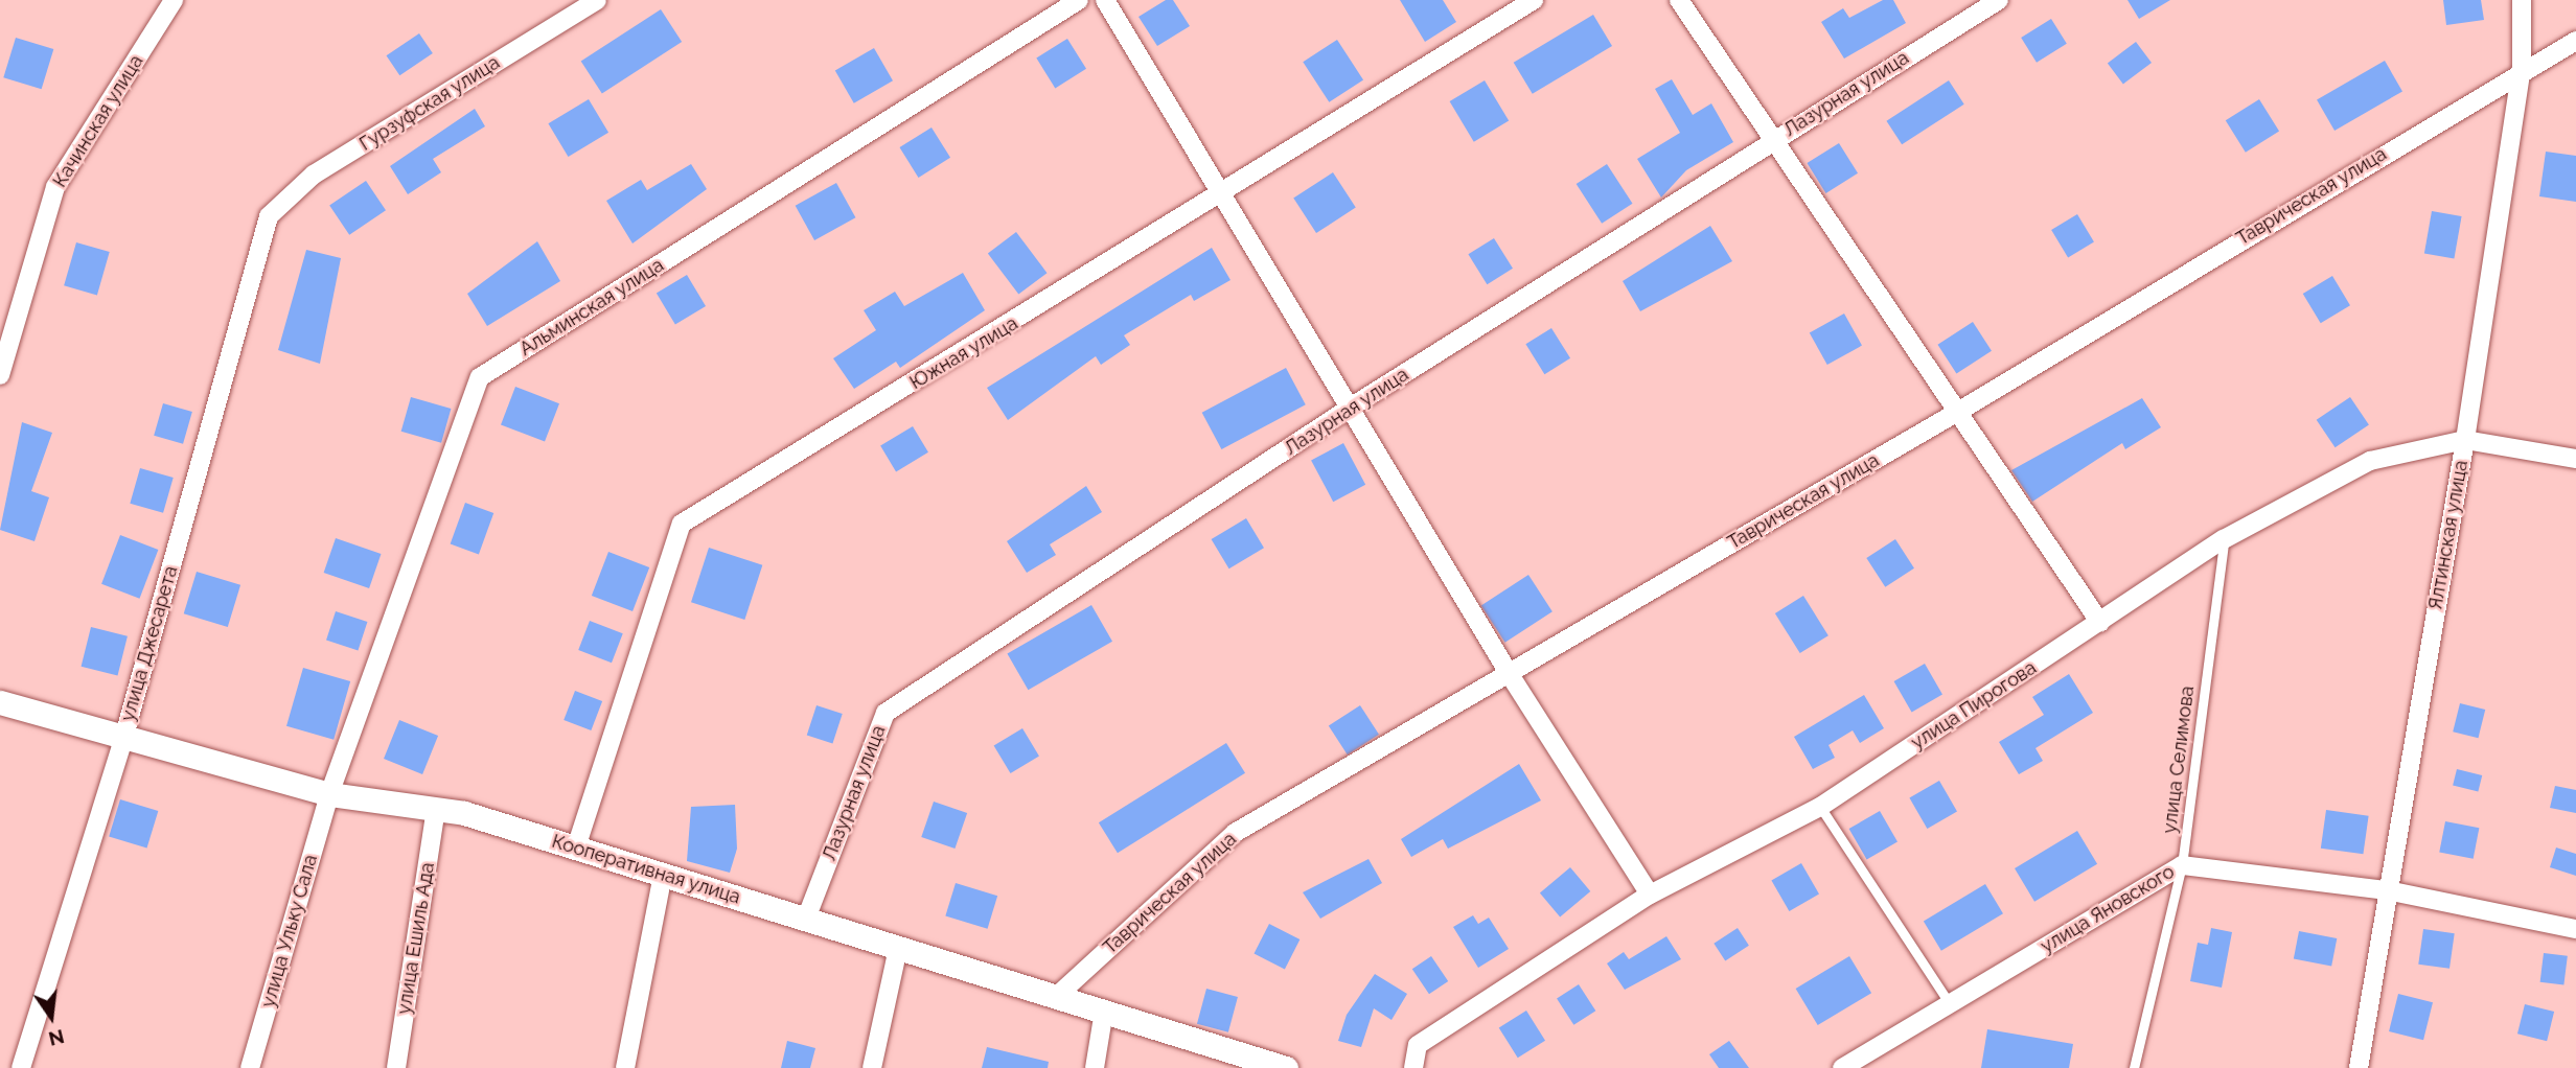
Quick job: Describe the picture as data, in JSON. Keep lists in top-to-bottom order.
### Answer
{
  "streets": {
    "street": [
      "Лазурная улица",
      "Гурзуфская улица",
      "Качинская улица",
      "Таврическая улица",
      "Альминская улица",
      "Южная улица",
      "Ялтинская улица",
      "улица Джесарета",
      "улица Пирогова",
      "Кооперативная улица",
      "улица Яновского",
      "улица Ульку Сала",
      "улица Ешиль Ада"
    ],
    "lane": ["улица Селимова"]
  },
  "crossings": [
    ["Лазурная улица", "Кооперативная улица"],
    ["Гурзуфская улица", "улица Джесарета"],
    ["Таврическая улица", "Ялтинская улица"],
    ["Таврическая улица", "Кооперативная улица"],
    ["Альминская улица", "Кооперативная улица"],
    ["Альминская улица", "улица Ульку Сала"],
    ["Южная улица", "Кооперативная улица"],
    ["Ялтинская улица", "улица Пирогова"],
    ["Ялтинская улица", "улица Яновского"],
    ["улица Джесарета", "Кооперативная улица"],
    ["улица Пирогова", "улица Селимова"],
    ["улица Селимова", "улица Яновского"],
    ["Кооперативная улица", "улица Ульку Сала"],
    ["Кооперативная улица", "улица Ешиль Ада"]
  ],
  "north": "bottom"
}
